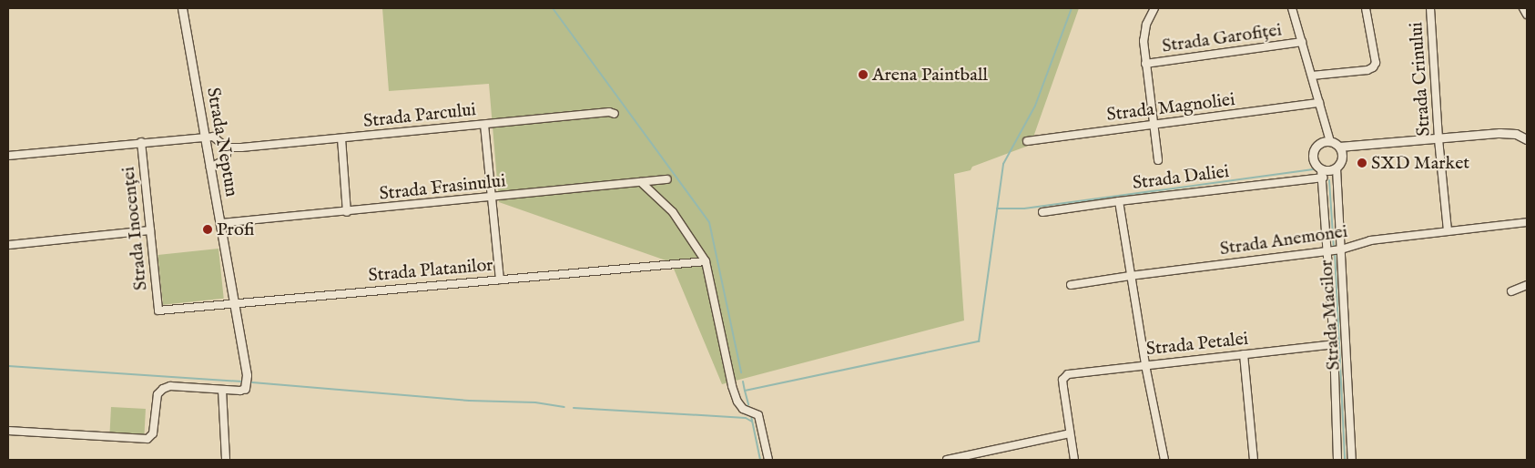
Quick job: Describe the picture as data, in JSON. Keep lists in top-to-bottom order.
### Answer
{
  "streets": {
    "street": [
      "Strada Garofiței",
      "Strada Crinului",
      "Strada Magnoliei",
      "Strada Parcului",
      "Strada Neptun",
      "Strada Daliei",
      "Strada Frasinului",
      "Strada Inocenței",
      "Strada Anemonei",
      "Strada Platanilor",
      "Strada Macilor",
      "Strada Petalei"
    ]
  },
  "crossings": [
    ["Strada Crinului", "Strada Anemonei"],
    ["Strada Neptun", "Strada Frasinului"],
    ["Strada Neptun", "Strada Platanilor"],
    ["Strada Daliei", "Strada Macilor"],
    ["Strada Inocenței", "Strada Platanilor"],
    ["Strada Anemonei", "Strada Macilor"],
    ["Strada Macilor", "Strada Petalei"]
  ],
  "places": ["Arena Paintball", "SXD Market", "Profi"]
}
